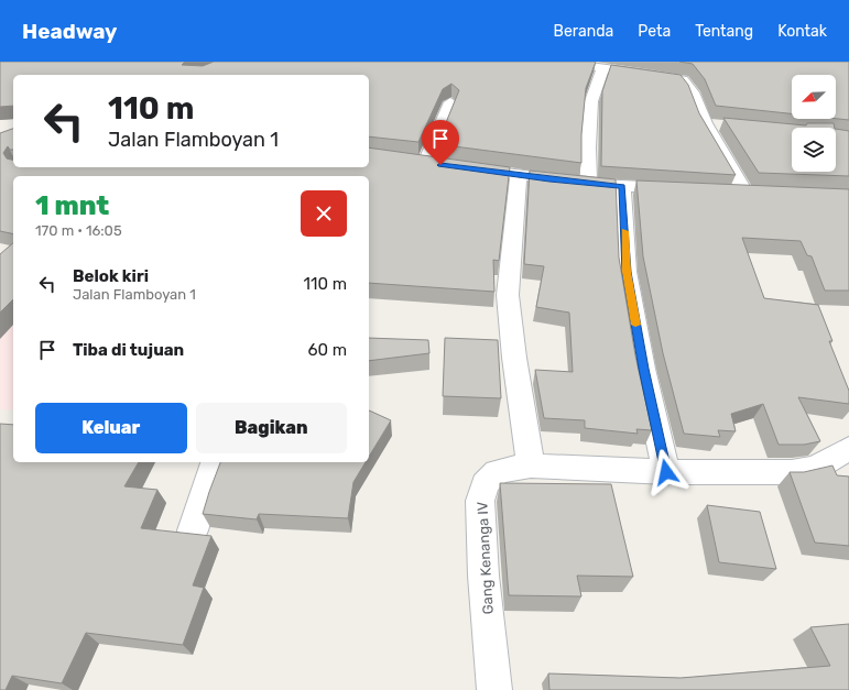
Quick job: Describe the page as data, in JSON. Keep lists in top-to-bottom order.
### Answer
{
  "streets": {
    "street": ["Gang Kenanga IV"]
  },
  "north": "bottom left",
  "page": {
    "header": "Headway",
    "nav": [
      "Beranda",
      "Peta",
      "Tentang",
      "Kontak"
    ],
    "turn": ["110 m", "Jalan Flamboyan 1"],
    "heading": ["1 mnt", "170 m · 16:05"],
    "list": [
      {
        "name": "Belok kiri",
        "note": "Jalan Flamboyan 1",
        "value": "110 m"
      },
      {
        "name": "Tiba di tujuan",
        "value": "60 m"
      }
    ],
    "buttons": ["Keluar", "Bagikan"]
  }
}
